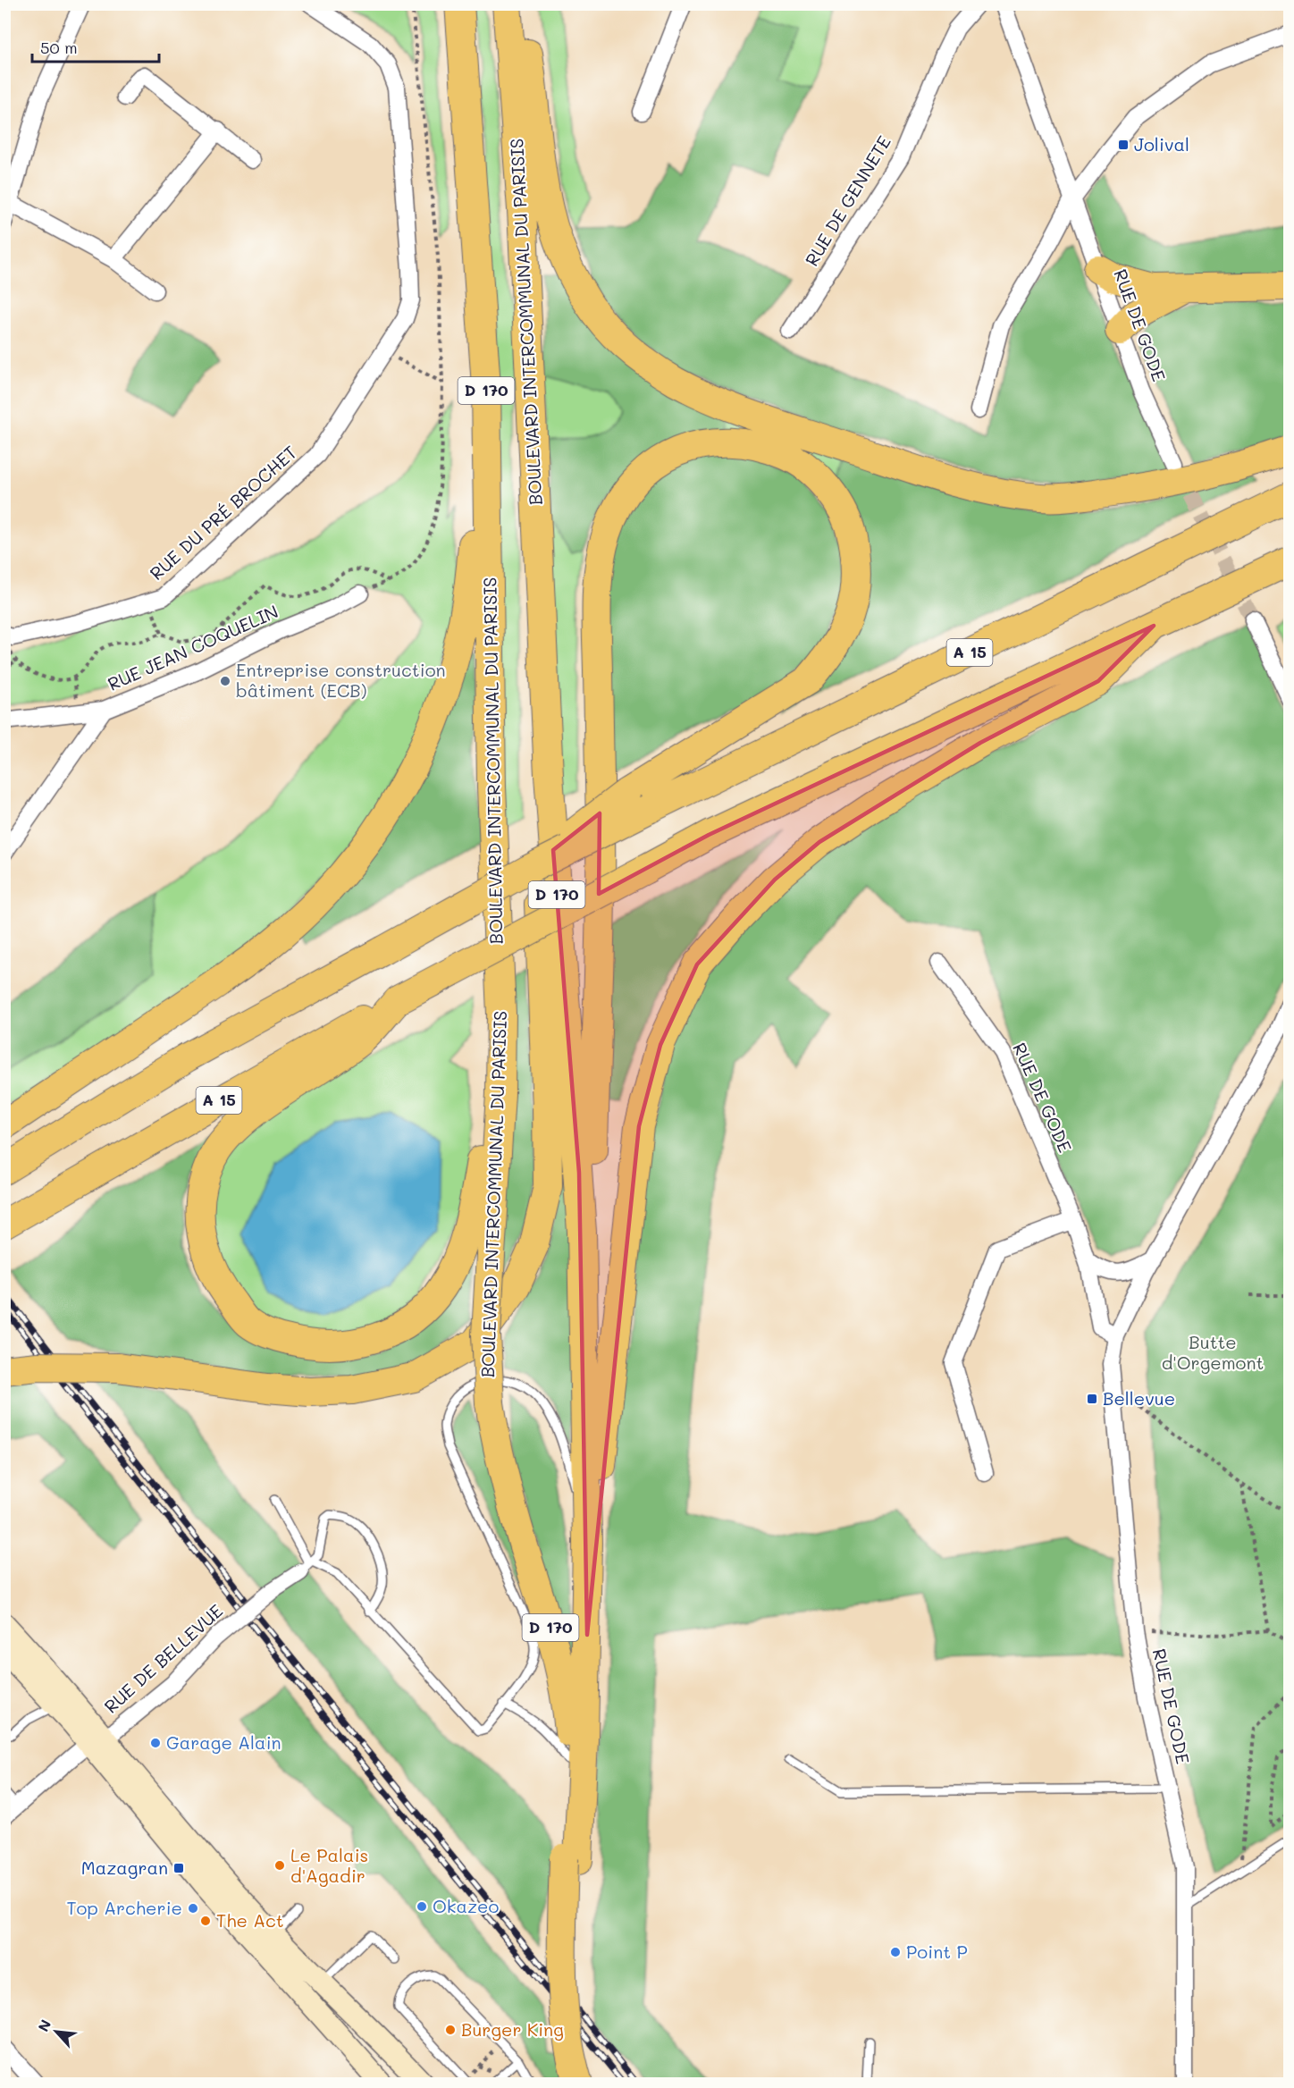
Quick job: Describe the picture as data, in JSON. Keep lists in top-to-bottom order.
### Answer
{
  "streets": {
    "highway": ["BOULEVARD INTERCOMMUNAL DU PARISIS", "D 170", "A 15"],
    "street": [
      "RUE DE GENNETE",
      "RUE DE GODE",
      "RUE DU PRÉ BROCHET",
      "RUE JEAN COQUELIN",
      "RUE DE BELLEVUE"
    ]
  },
  "parks": ["Butte d'Orgemont"],
  "places": {
    "transit": ["Jolival", "Bellevue", "Mazagran"],
    "other": [
      "Entreprise construction bâtiment (ECB)",
      "Garage Alain",
      "Le Palais d'Agadir",
      "Okazeo",
      "Top Archerie",
      "The Act",
      "Point P",
      "Burger King"
    ]
  },
  "scale_bar": "50 m",
  "north": "top left"
}
